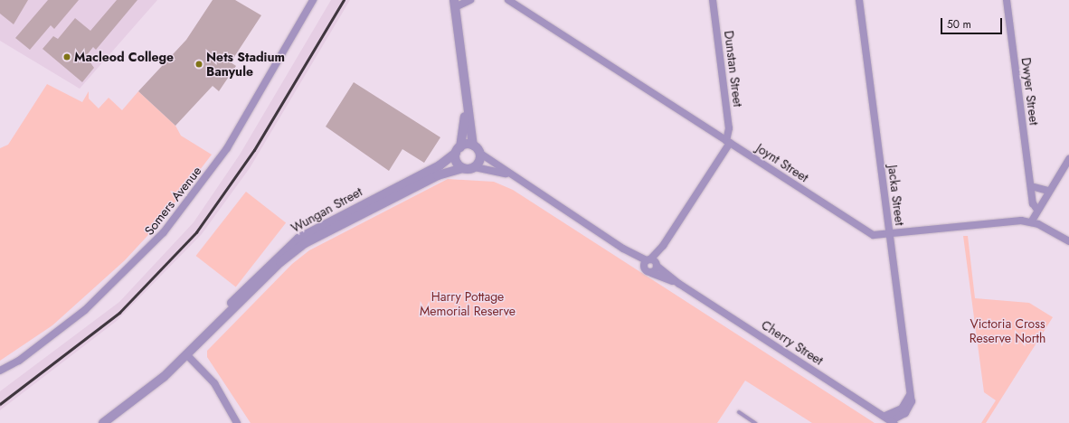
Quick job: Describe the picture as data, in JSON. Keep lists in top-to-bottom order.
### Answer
{
  "streets": {
    "street": [
      "Dunstan Street",
      "Dwyer Street",
      "Joynt Street",
      "Jacka Street",
      "Somers Avenue",
      "Wungan Street",
      "Cherry Street"
    ]
  },
  "crossings": [
    ["Dunstan Street", "Joynt Street"],
    ["Dunstan Street", "Cherry Street"],
    ["Joynt Street", "Jacka Street"],
    ["Jacka Street", "Cherry Street"]
  ],
  "parks": ["Harry Pottage Memorial Reserve", "Victoria Cross Reserve North"],
  "places": ["Macleod College", "Nets Stadium Banyule"],
  "scale_bar": "50 m"
}
